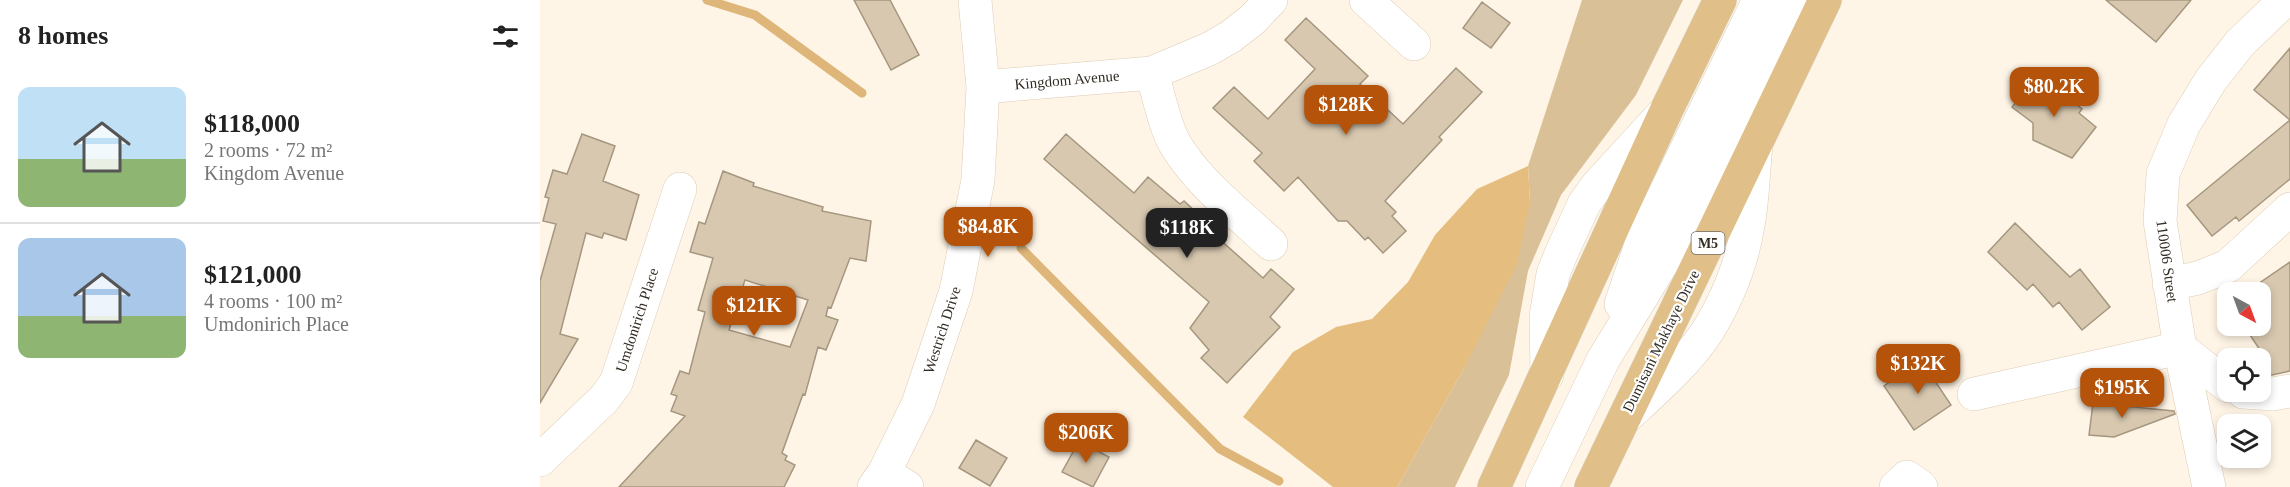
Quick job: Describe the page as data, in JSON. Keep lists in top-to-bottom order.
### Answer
{
  "streets": {
    "main road": ["M5", "Dumisani Makhaye Drive"],
    "street": [
      "Kingdom Avenue",
      "110006 Street",
      "Umdonirich Place",
      "Westrich Drive"
    ]
  },
  "crossings": [
    ["Kingdom Avenue", "Westrich Drive"]
  ],
  "north": "bottom right",
  "page": {
    "heading": "8 homes",
    "price": [
      "$80.2K",
      "$128K",
      "$84.8K",
      "$118K",
      "$121K",
      "$132K",
      "$195K",
      "$206K"
    ],
    "list": [
      {
        "name": "$118,000",
        "note": "2 rooms · 72 m² · Kingdom Avenue"
      },
      {
        "name": "$121,000",
        "note": "4 rooms · 100 m² · Umdonirich Place"
      }
    ]
  }
}
